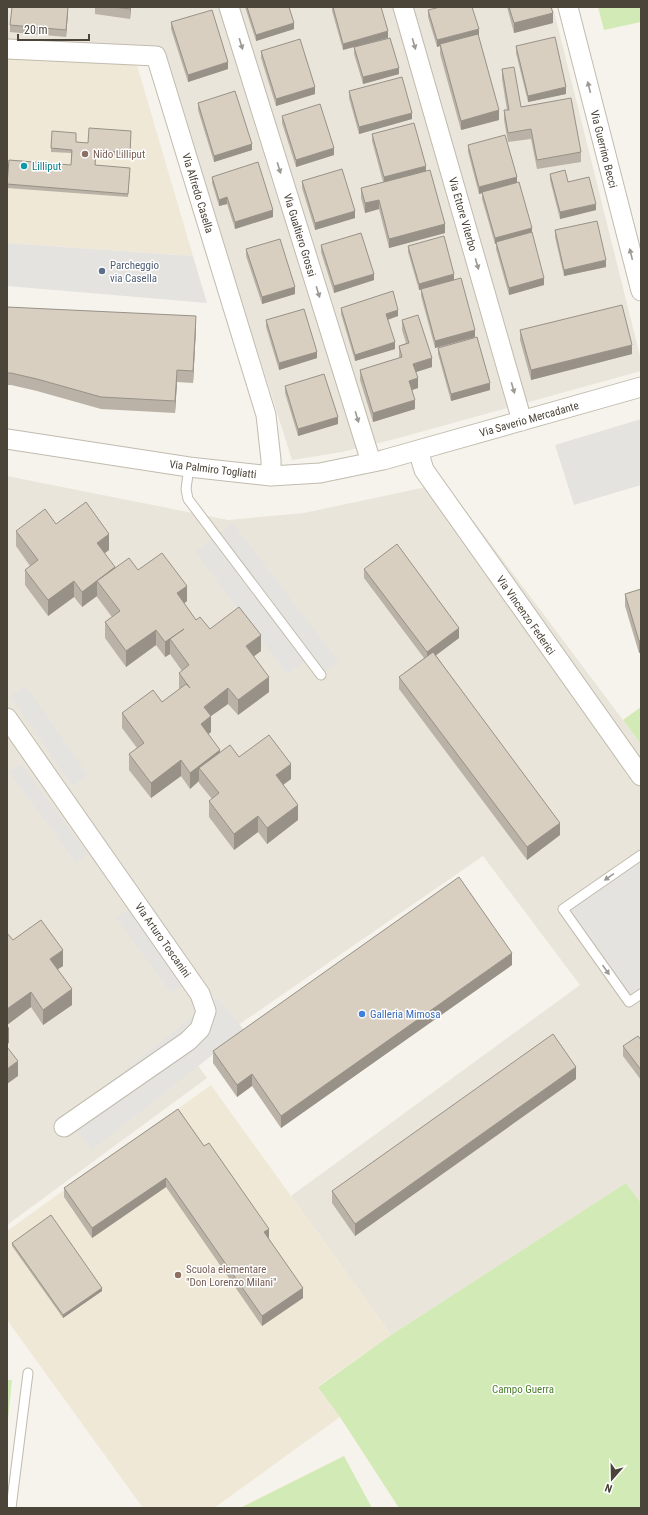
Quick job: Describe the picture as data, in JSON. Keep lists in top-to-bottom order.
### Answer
{
  "streets": {
    "street": [
      "Via Guerrino Becci",
      "Via Alfredo Casella",
      "Via Ettore Viterbo",
      "Via Gualtiero Grossi",
      "Via Saverio Mercadante",
      "Via Palmiro Togliatti",
      "Via Vincenzo Federici",
      "Via Arturo Toscanini"
    ]
  },
  "crossings": [
    ["Via Alfredo Casella", "Via Palmiro Togliatti"],
    ["Via Ettore Viterbo", "Via Saverio Mercadante"],
    ["Via Gualtiero Grossi", "Via Palmiro Togliatti"],
    ["Via Saverio Mercadante", "Via Palmiro Togliatti"],
    ["Via Saverio Mercadante", "Via Vincenzo Federici"],
    ["Via Palmiro Togliatti", "Via Vincenzo Federici"]
  ],
  "one_way": ["Via Guerrino Becci", "Via Ettore Viterbo", "Via Gualtiero Grossi"],
  "parks": ["Campo Guerra"],
  "places": [
    "Nido Lilliput",
    "Lilliput",
    "Parcheggio via Casella",
    "Galleria Mimosa",
    "Scuola elementare \"Don Lorenzo Milani\""
  ],
  "scale_bar": "20 m",
  "north": "bottom"
}
